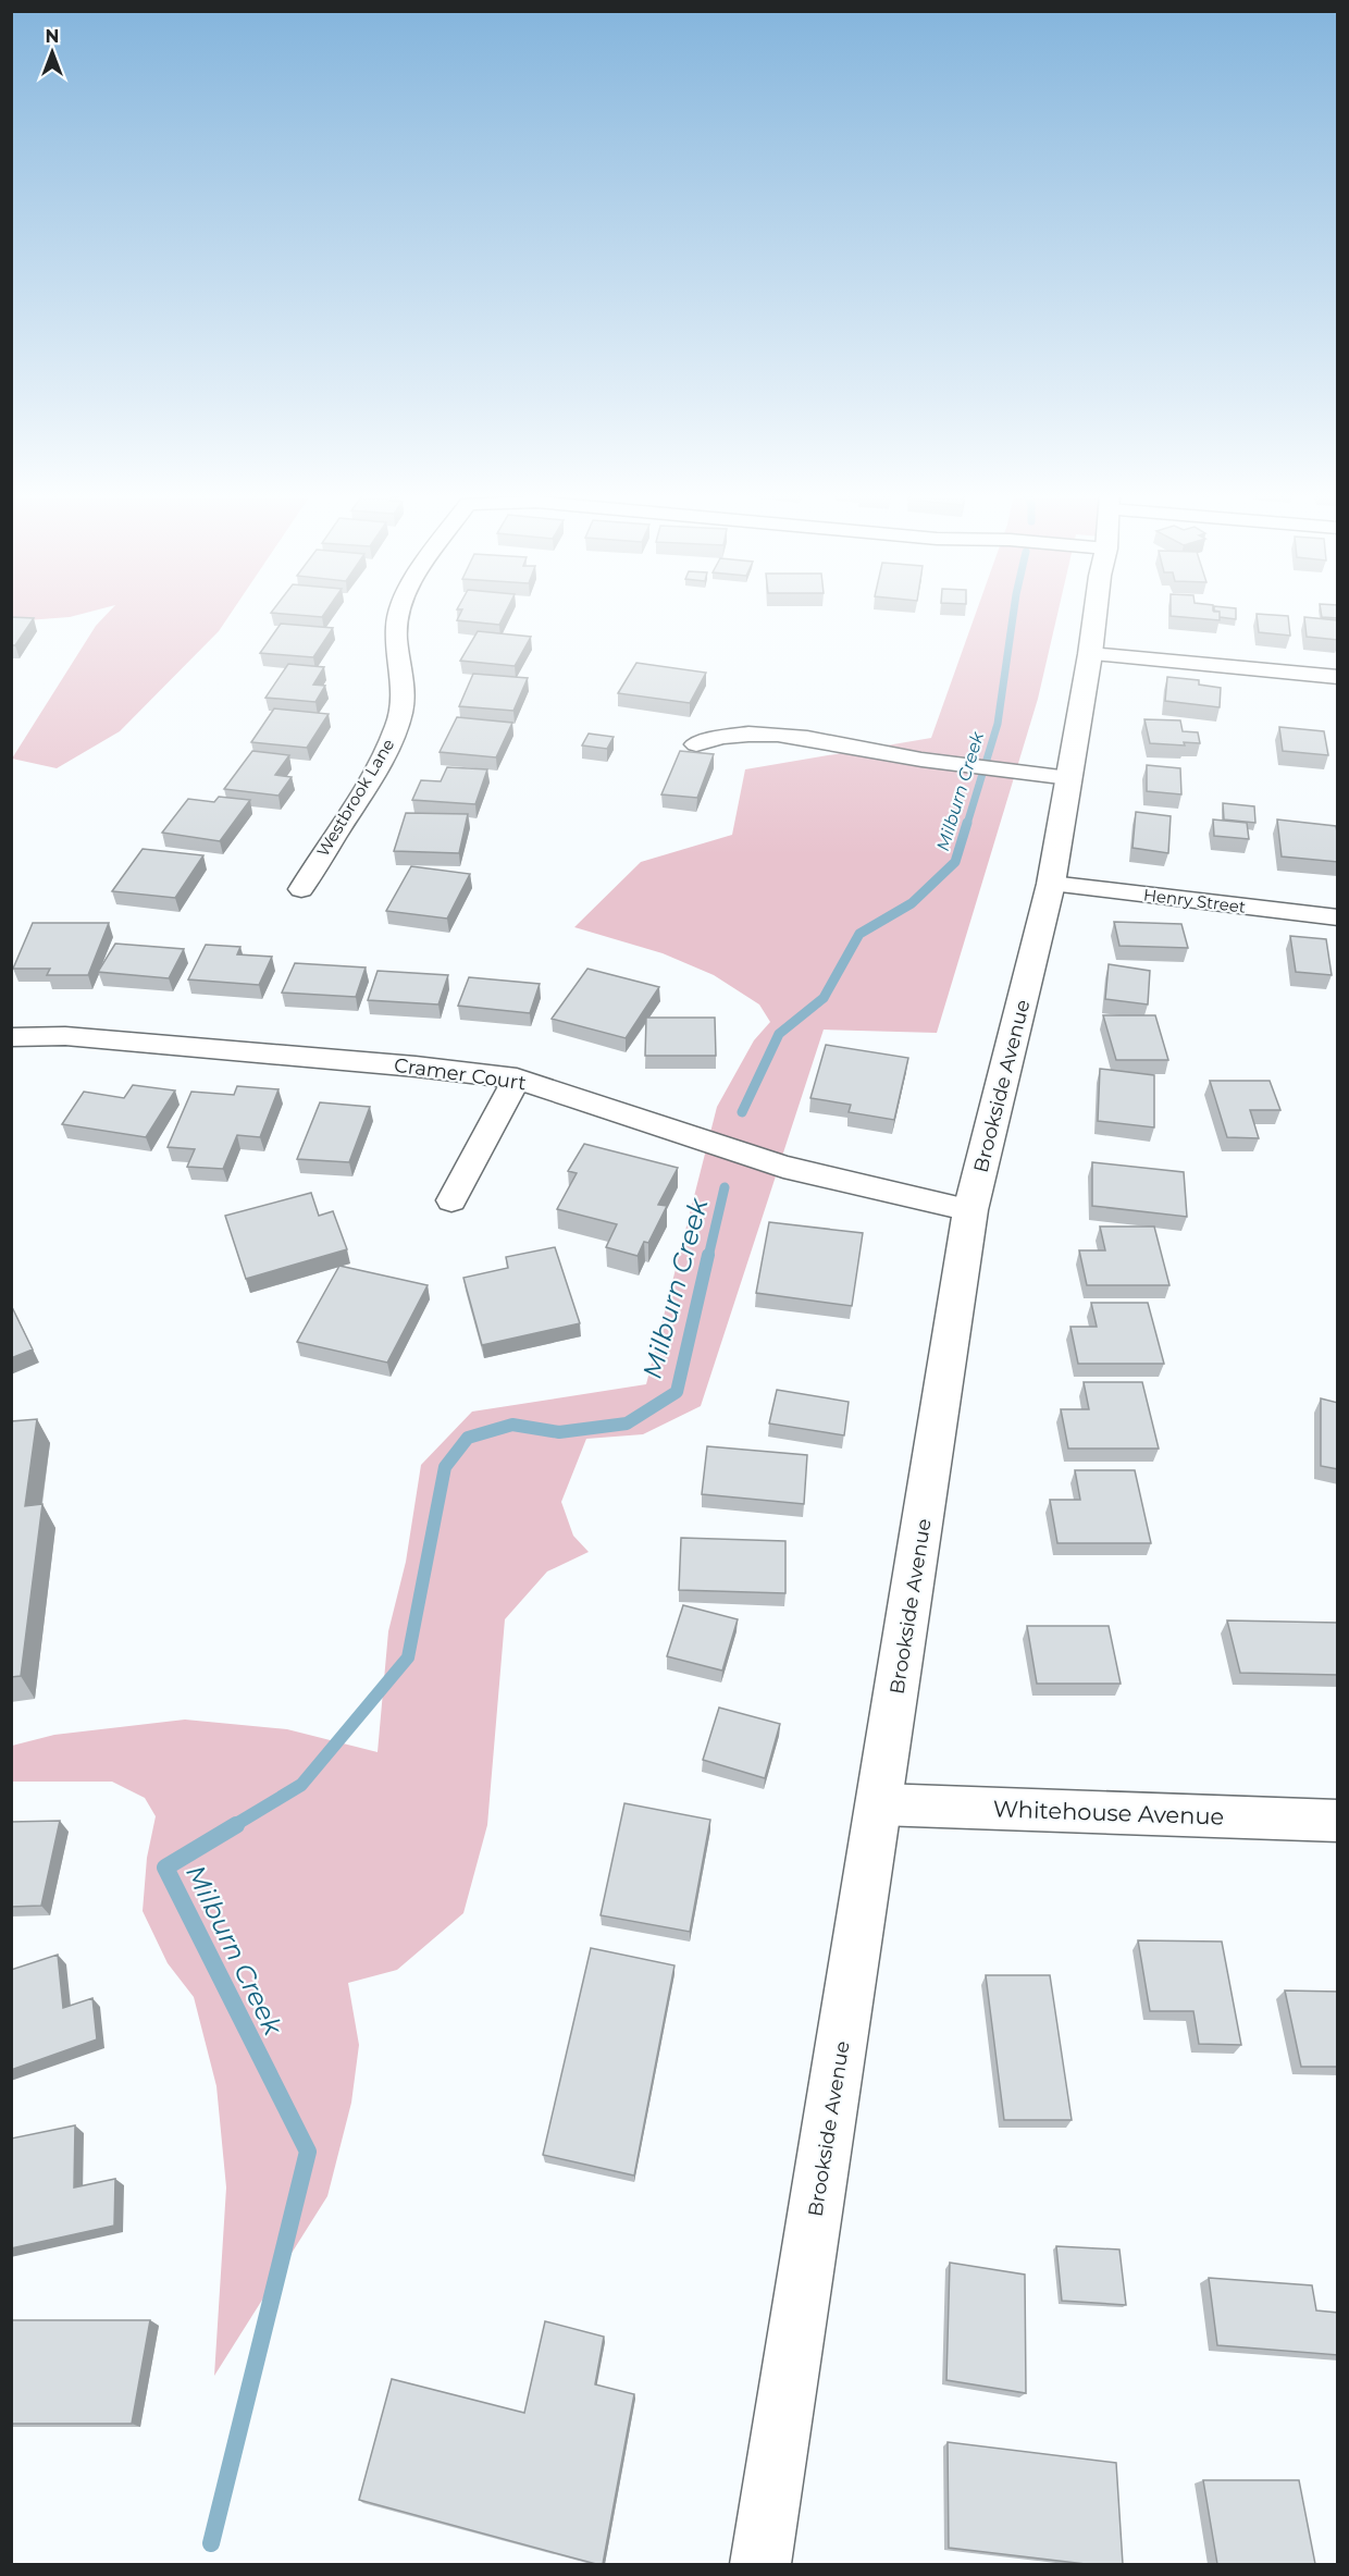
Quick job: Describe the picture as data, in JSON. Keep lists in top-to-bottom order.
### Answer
{
  "streets": {
    "main road": ["Brookside Avenue"],
    "street": [
      "Westbrook Lane",
      "Henry Street",
      "Cramer Court",
      "Whitehouse Avenue"
    ]
  },
  "crossings": [
    ["Henry Street", "Brookside Avenue"],
    ["Cramer Court", "Brookside Avenue"],
    ["Brookside Avenue", "Whitehouse Avenue"]
  ],
  "water": ["Milburn Creek"],
  "north": "top"
}
